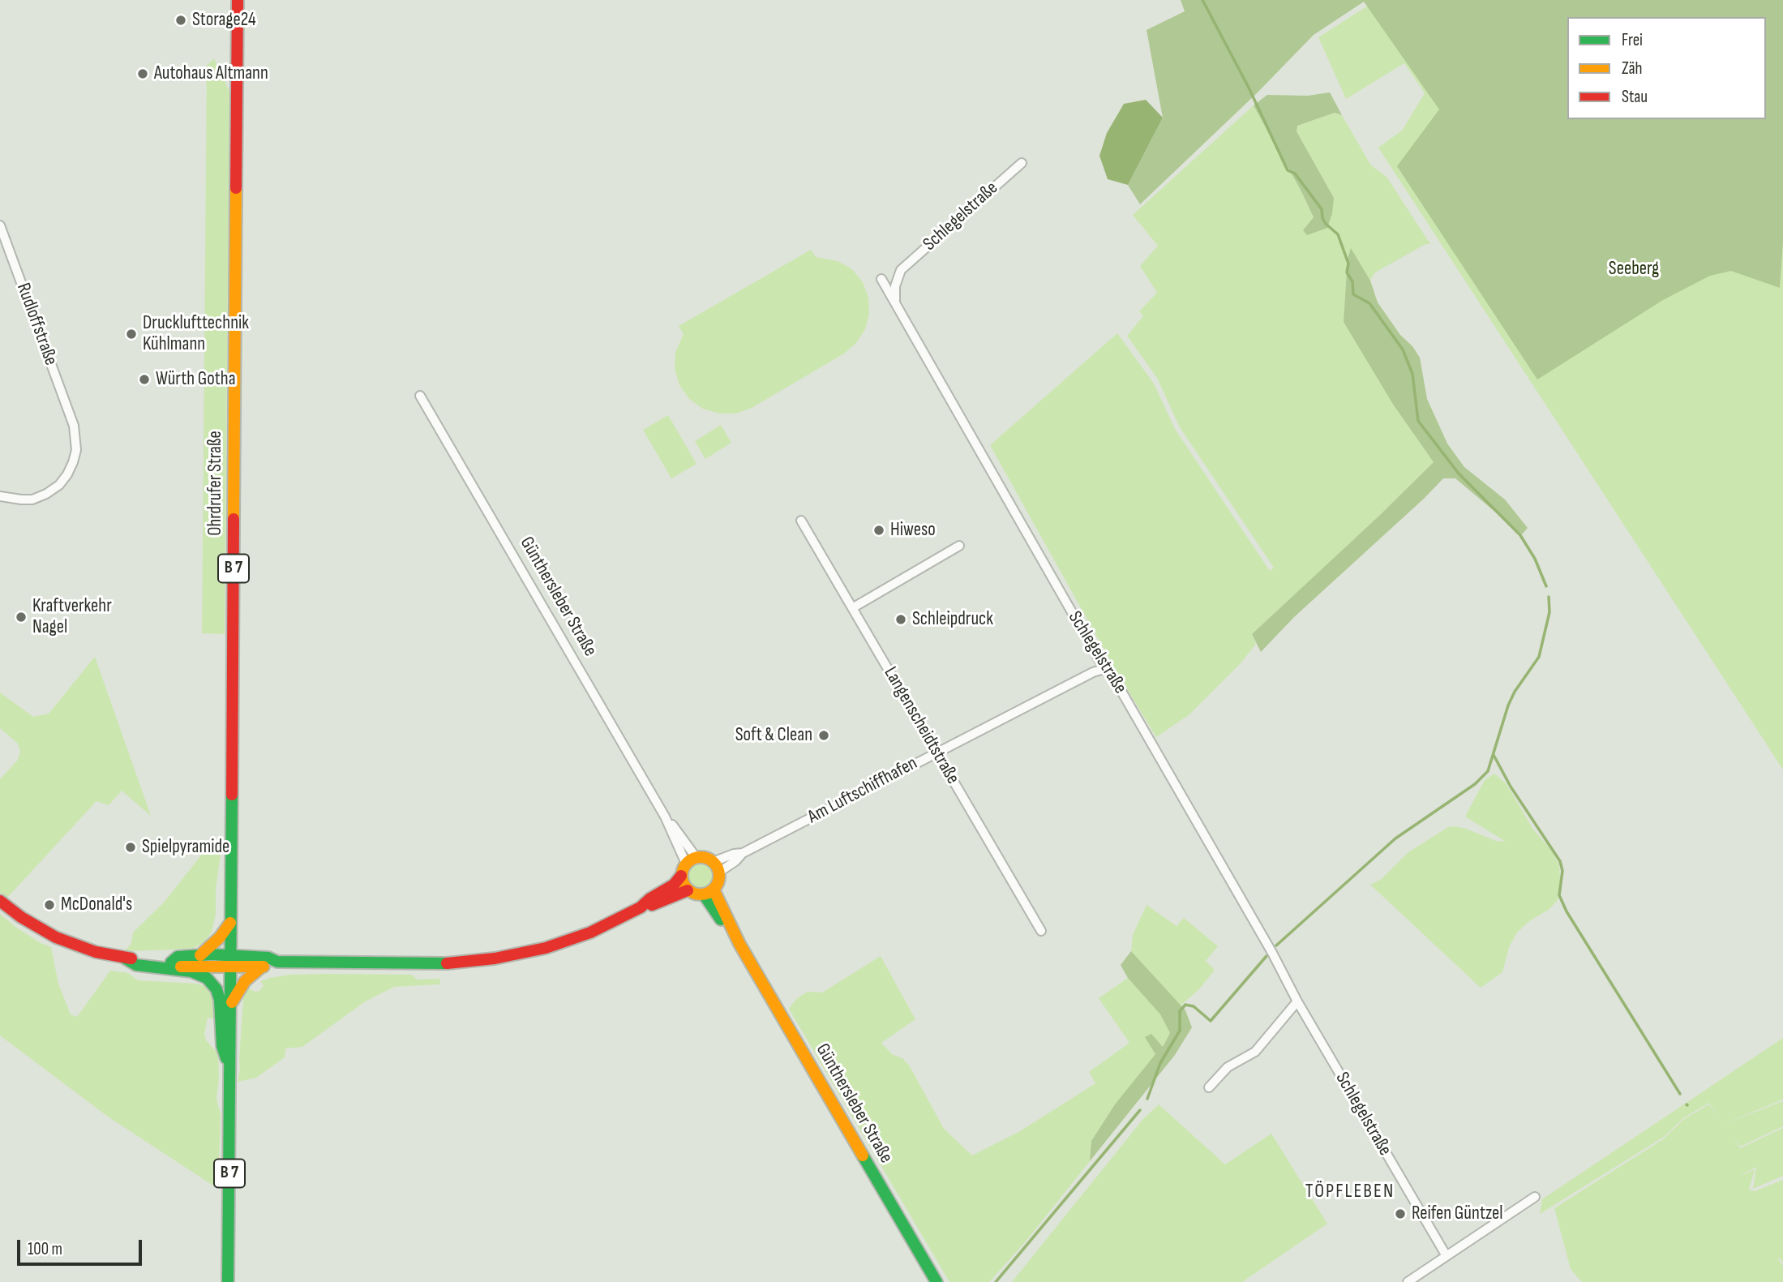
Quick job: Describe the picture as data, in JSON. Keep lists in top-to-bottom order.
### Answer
{
  "streets": {
    "main road": ["Ohrdrufer Straße", "B 7", "Günthersleber Straße"],
    "street": [
      "Schlegelstraße",
      "Rudloffstraße",
      "Langenscheidtstraße",
      "Am Luftschiffhafen"
    ]
  },
  "crossings": [
    ["Schlegelstraße", "Am Luftschiffhafen"],
    ["Ohrdrufer Straße", "B 7"],
    ["Günthersleber Straße", "Am Luftschiffhafen"],
    ["Langenscheidtstraße", "Am Luftschiffhafen"]
  ],
  "districts": ["TÖPFLEBEN"],
  "parks": ["Seeberg"],
  "places": [
    "Storage24",
    "Autohaus Altmann",
    "Drucklufttechnik Kühlmann",
    "Würth Gotha",
    "Hiweso",
    "Kraftverkehr Nagel",
    "Schleipdruck",
    "Soft & Clean",
    "Spielpyramide",
    "McDonald's",
    "Reifen Güntzel"
  ],
  "legend": ["Frei", "Zäh", "Stau"],
  "scale_bar": "100 m"
}
